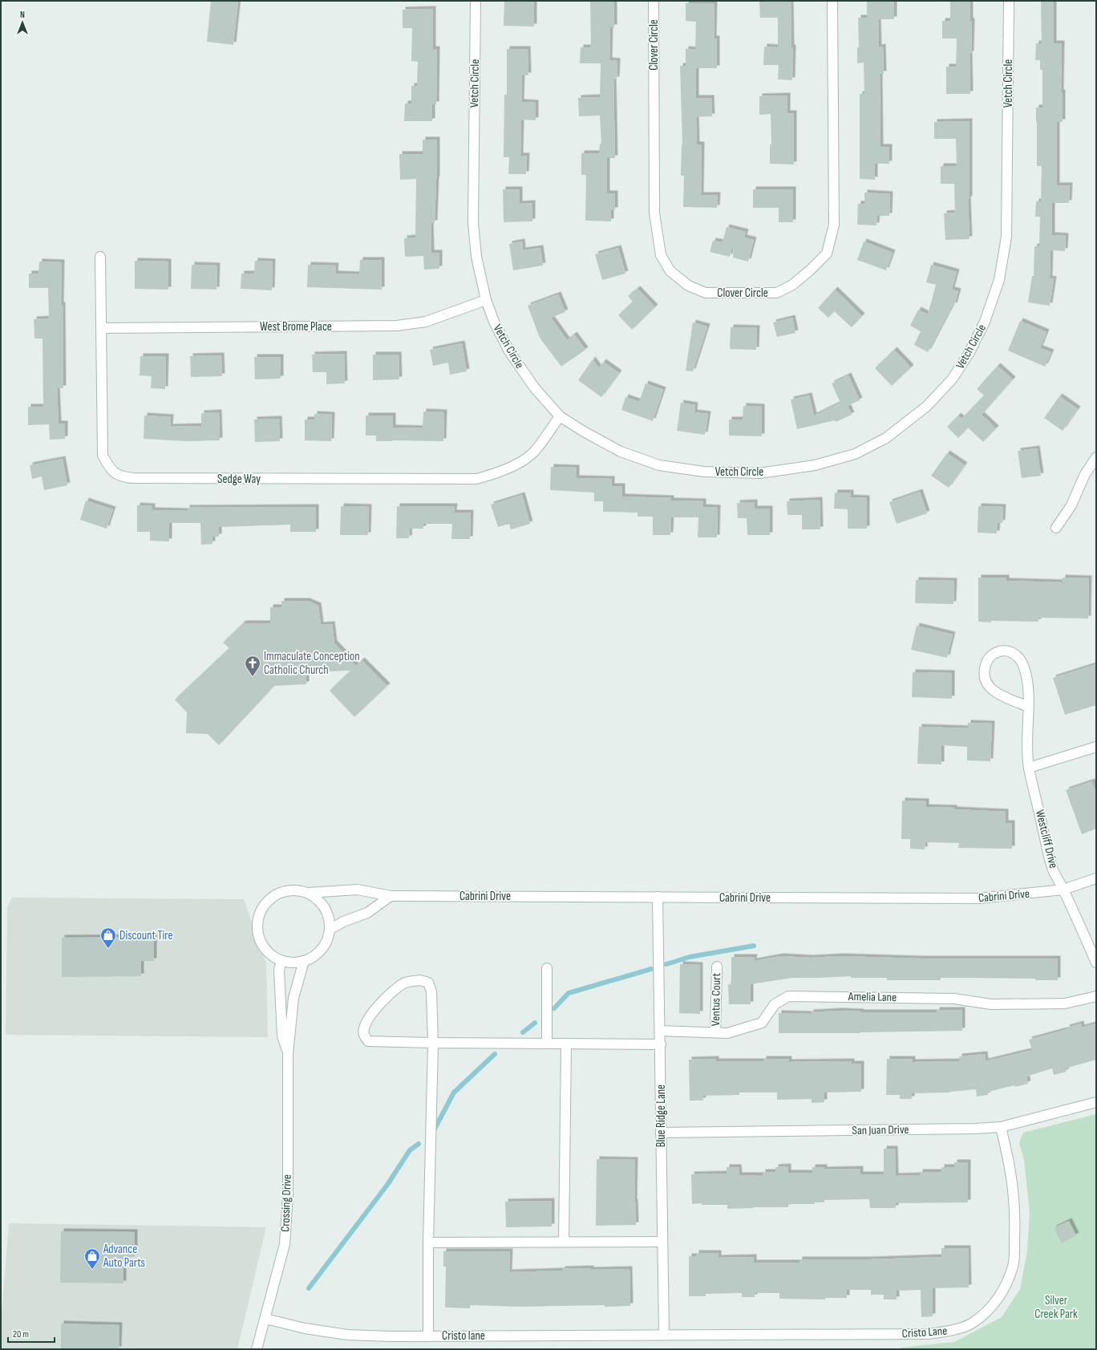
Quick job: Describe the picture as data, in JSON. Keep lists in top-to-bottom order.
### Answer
{
  "streets": {
    "street": [
      "Clover Circle",
      "Vetch Circle",
      "West Brome Place",
      "Sedge Way",
      "Westcliff Drive",
      "Cabrini Drive",
      "Amelia Lane",
      "Ventus Court",
      "Blue Ridge Lane",
      "San Juan Drive",
      "Crossing Drive",
      "Cristo Lane",
      "Cristo lane"
    ]
  },
  "crossings": [
    ["Vetch Circle", "West Brome Place"],
    ["Vetch Circle", "Sedge Way"],
    ["West Brome Place", "Sedge Way"],
    ["Westcliff Drive", "Cabrini Drive"],
    ["Cabrini Drive", "Blue Ridge Lane"],
    ["Cabrini Drive", "Crossing Drive"],
    ["Amelia Lane", "Ventus Court"],
    ["Amelia Lane", "Blue Ridge Lane"],
    ["Blue Ridge Lane", "San Juan Drive"],
    ["Blue Ridge Lane", "Cristo Lane"],
    ["Blue Ridge Lane", "Cristo lane"],
    ["San Juan Drive", "Cristo Lane"],
    ["Crossing Drive", "Cristo lane"],
    ["Cristo Lane", "Cristo lane"]
  ],
  "parks": ["Silver Creek Park"],
  "places": {
    "church": ["Immaculate Conception Catholic Church"],
    "shop": ["Discount Tire", "Advance Auto Parts"]
  },
  "scale_bar": "20 m",
  "north": "top"
}
